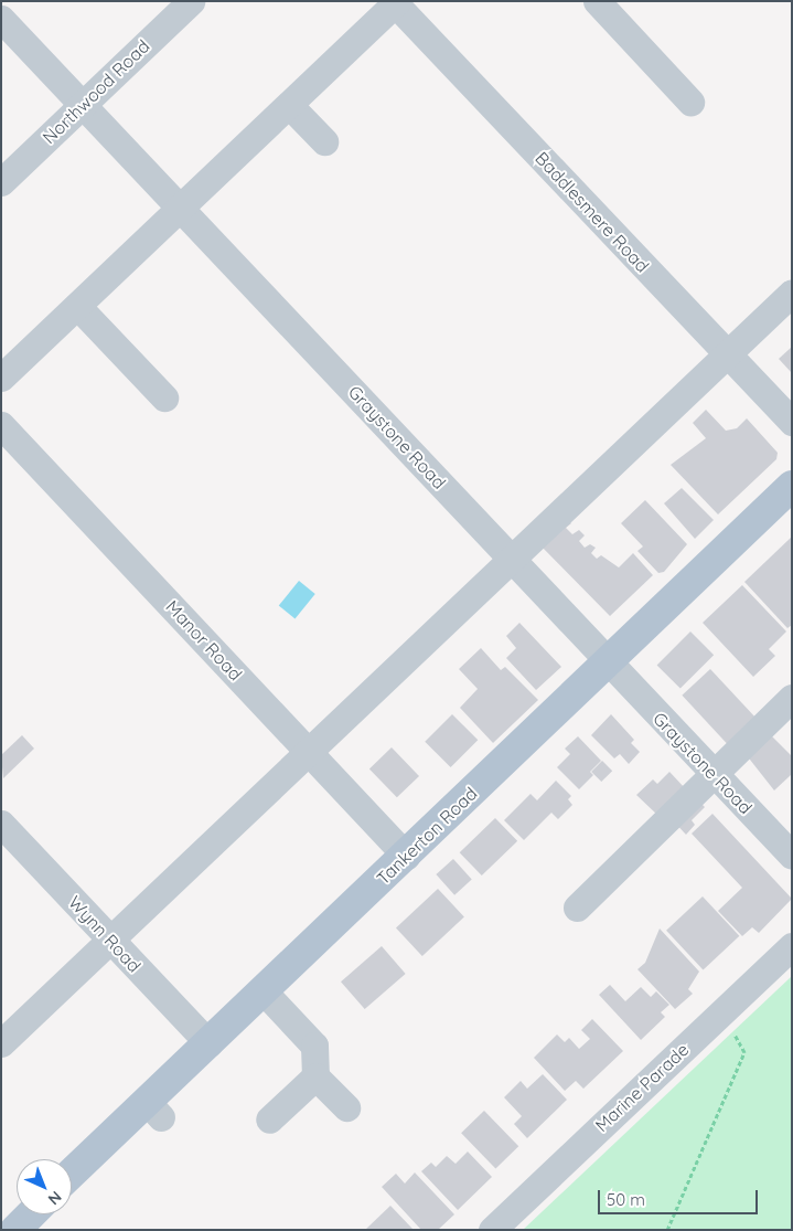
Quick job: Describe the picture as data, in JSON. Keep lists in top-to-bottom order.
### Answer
{
  "streets": {
    "main road": ["Tankerton Road"],
    "street": [
      "Northwood Road",
      "Baddlesmere Road",
      "Graystone Road",
      "Manor Road",
      "Wynn Road",
      "Marine Parade"
    ]
  },
  "crossings": [
    ["Northwood Road", "Graystone Road"],
    ["Graystone Road", "Tankerton Road"],
    ["Manor Road", "Tankerton Road"],
    ["Tankerton Road", "Wynn Road"]
  ],
  "scale_bar": "50 m",
  "north": "bottom right"
}
